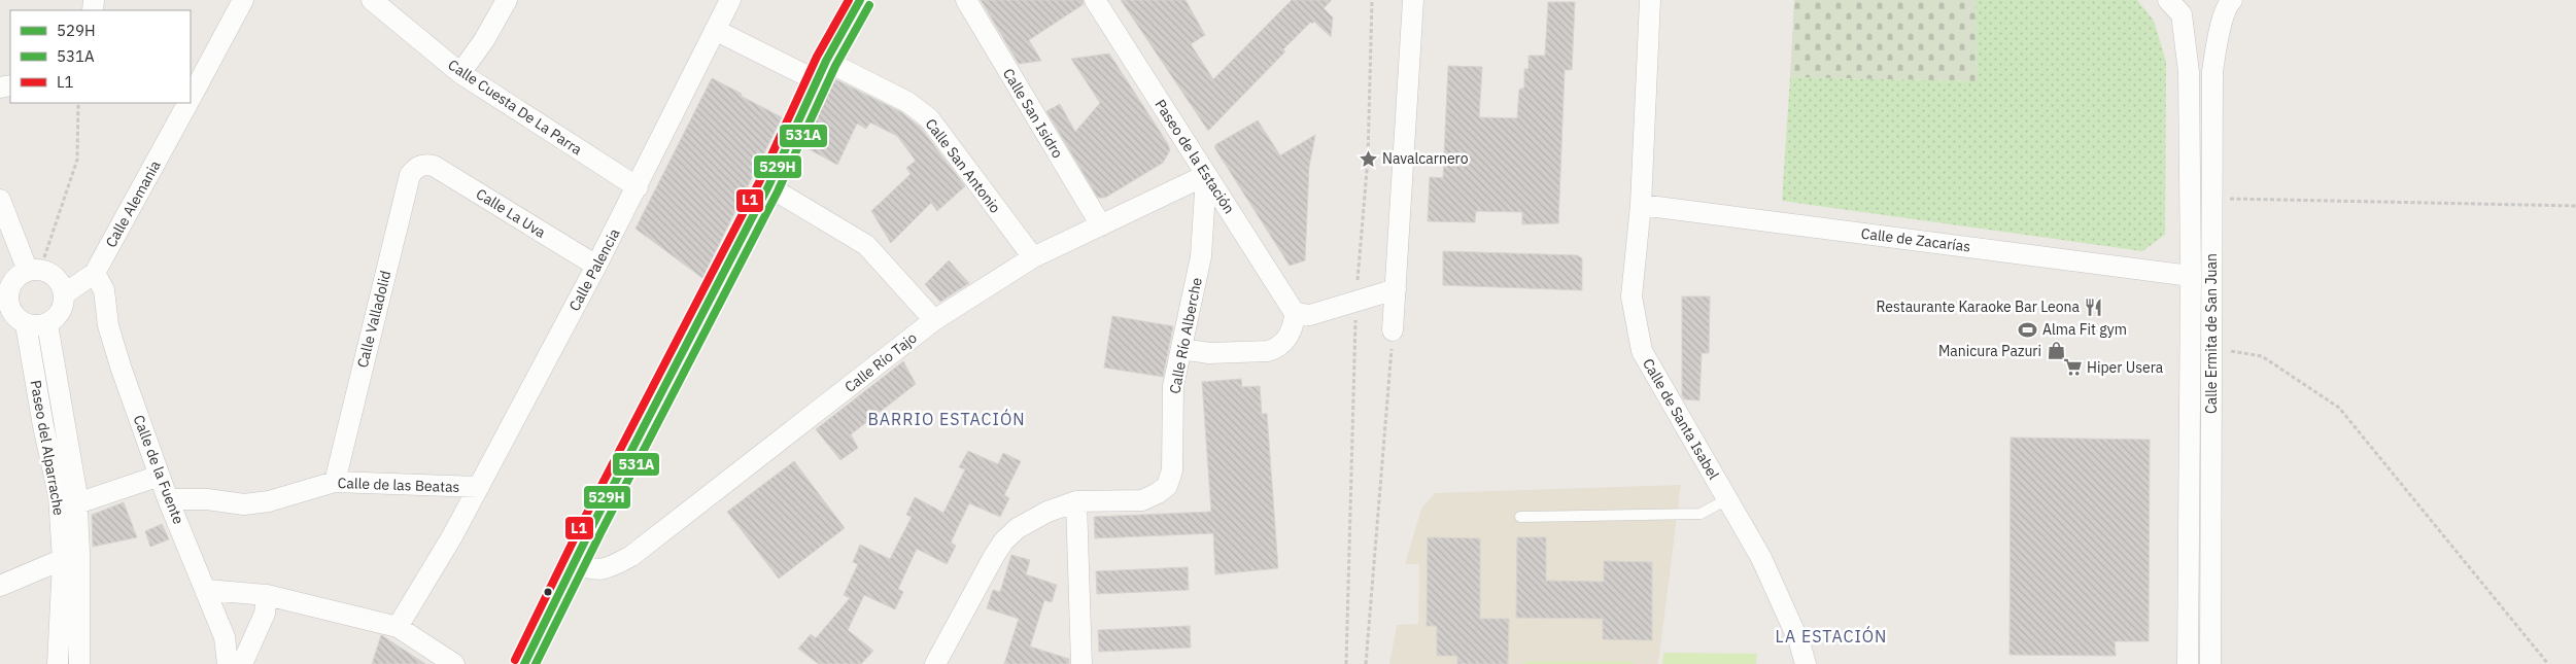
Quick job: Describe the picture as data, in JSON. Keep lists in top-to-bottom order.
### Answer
{
  "streets": {
    "street": [
      "Calle Cuesta De La Parra",
      "Calle San Isidro",
      "Paseo de la Estación",
      "Calle San Antonio",
      "Calle Alemania",
      "Calle La Uva",
      "Calle de Zacarías",
      "Calle Palencia",
      "Calle Valladolid",
      "Calle Ermita de San Juan",
      "Calle Río Alberche",
      "Calle Río Tajo",
      "Calle de Santa Isabel",
      "Paseo del Alparrache",
      "Calle de la Fuente",
      "Calle de las Beatas"
    ]
  },
  "crossings": [
    ["Calle Cuesta De La Parra", "Calle Palencia"],
    ["Calle San Isidro", "Calle Río Tajo"],
    ["Paseo de la Estación", "Calle Río Alberche"],
    ["Paseo de la Estación", "Calle Río Tajo"],
    ["Calle San Antonio", "Calle Río Tajo"],
    ["Calle Alemania", "Paseo del Alparrache"],
    ["Calle Alemania", "Calle de la Fuente"],
    ["Calle La Uva", "Calle Palencia"],
    ["Calle La Uva", "Calle Valladolid"],
    ["Calle de Zacarías", "Calle Ermita de San Juan"],
    ["Calle de Zacarías", "Calle de Santa Isabel"],
    ["Calle Palencia", "Calle de las Beatas"],
    ["Calle Valladolid", "Calle de las Beatas"],
    ["Calle Río Alberche", "Calle Río Tajo"],
    ["Calle de la Fuente", "Calle de las Beatas"]
  ],
  "districts": ["BARRIO ESTACIÓN", "LA ESTACIÓN"],
  "places": {
    "place": ["Navalcarnero"],
    "restaurant": ["Restaurante Karaoke Bar Leona"],
    "sports": ["Alma Fit gym"],
    "shop": ["Manicura Pazuri"],
    "supermarket": ["Hiper Usera"]
  },
  "lines": ["transit line 529H", "transit line L1", "transit line 531A"],
  "legend": ["529H", "531A", "L1"]
}
